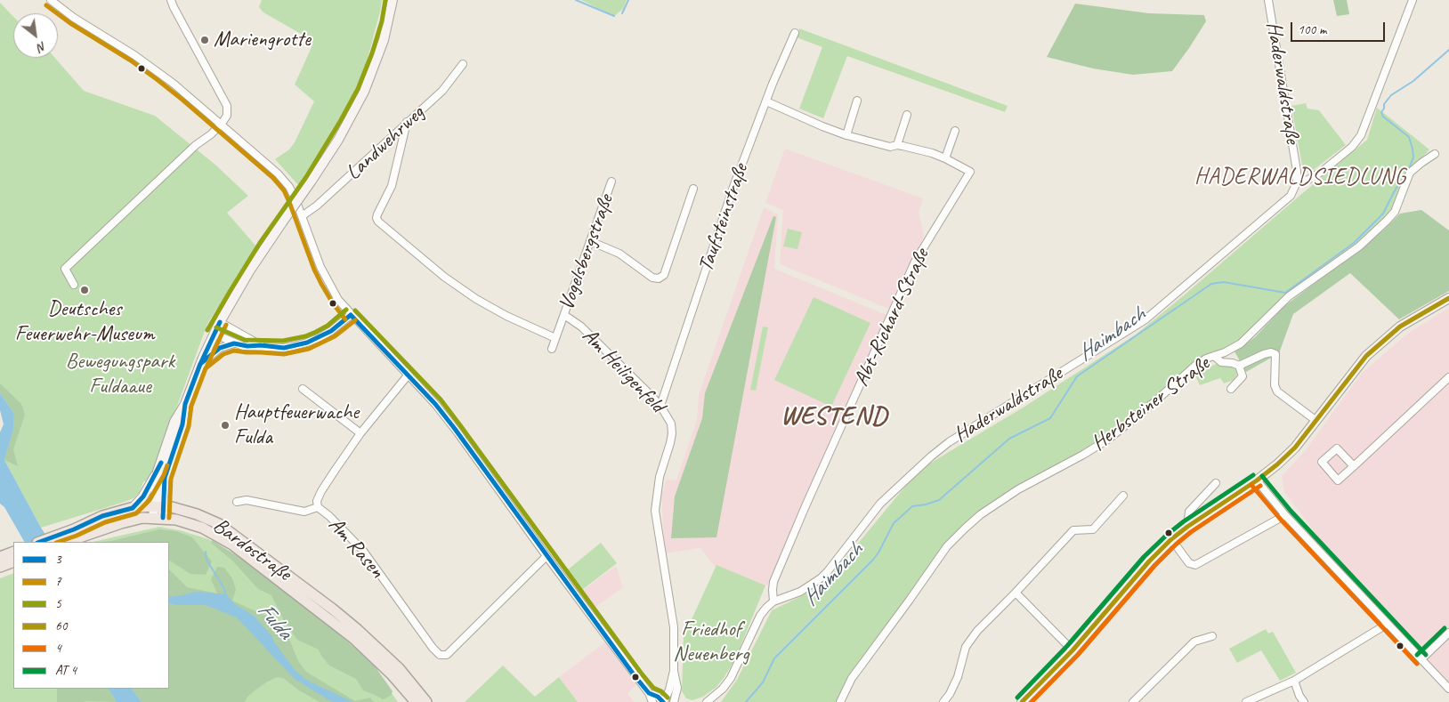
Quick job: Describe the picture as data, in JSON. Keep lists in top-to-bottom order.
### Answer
{
  "streets": {
    "main road": ["Bardostraße"],
    "street": [
      "Haderwaldstraße",
      "Landwehrweg",
      "Taufsteinstraße",
      "Vogelsbergstraße",
      "Abt-Richard-Straße",
      "Am Heiligenfeld",
      "Herbsteiner Straße",
      "Am Rasen"
    ]
  },
  "crossings": [
    ["Haderwaldstraße", "Abt-Richard-Straße"],
    ["Taufsteinstraße", "Am Heiligenfeld"],
    ["Vogelsbergstraße", "Am Heiligenfeld"]
  ],
  "districts": ["HADERWALDSIEDLUNG", "WESTEND"],
  "water": ["Haimbach", "Fulda"],
  "parks": ["Bewegungspark Fuldaaue", "Friedhof Neuenberg"],
  "places": ["Mariengrotte", "Deutsches Feuerwehr-Museum", "Hauptfeuerwache Fulda"],
  "lines": [
    "transit line 5",
    "transit line 7",
    "transit line 60",
    "transit line 3",
    "transit line 4"
  ],
  "legend": [
    "3",
    "7",
    "5",
    "60",
    "4",
    "AT 4"
  ],
  "scale_bar": "100 m",
  "north": "bottom right"
}
